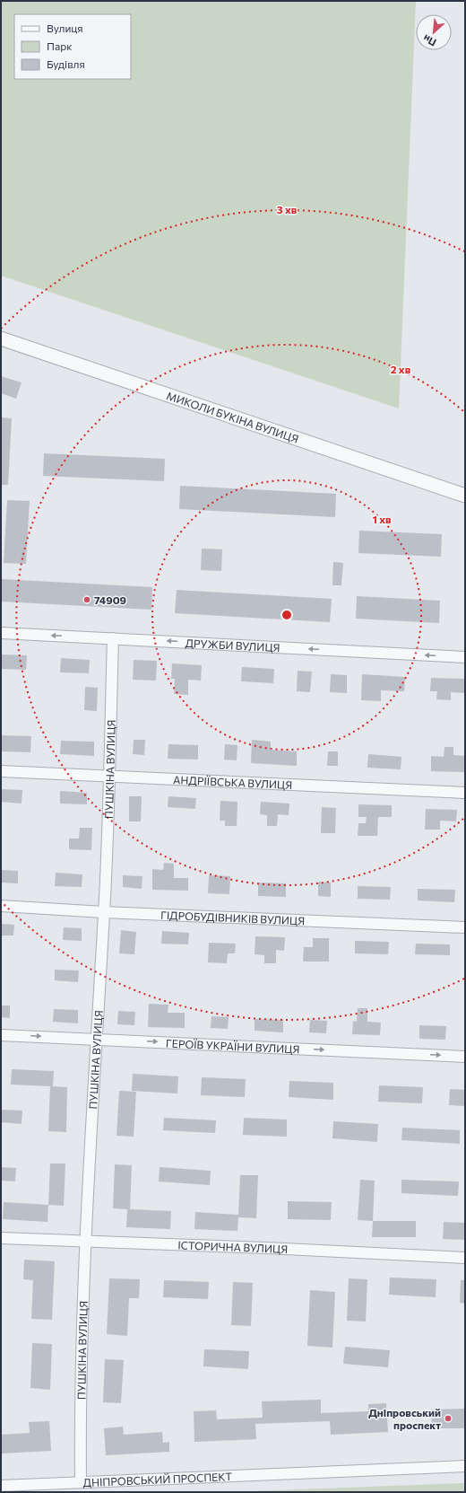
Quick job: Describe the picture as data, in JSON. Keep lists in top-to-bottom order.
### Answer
{
  "streets": {
    "street": [
      "МИКОЛИ БУКІНА ВУЛИЦЯ",
      "ДРУЖБИ ВУЛИЦЯ",
      "ПУШКІНА ВУЛИЦЯ",
      "АНДРІЇВСЬКА ВУЛИЦЯ",
      "ГІДРОБУДІВНИКІВ ВУЛИЦЯ",
      "ГЕРОЇВ УКРАЇНИ ВУЛИЦЯ",
      "ІСТОРИЧНА ВУЛИЦЯ",
      "ДНІПРОВСЬКИЙ ПРОСПЕКТ"
    ]
  },
  "crossings": [
    ["ДРУЖБИ ВУЛИЦЯ", "ПУШКІНА ВУЛИЦЯ"],
    ["ПУШКІНА ВУЛИЦЯ", "АНДРІЇВСЬКА ВУЛИЦЯ"],
    ["ПУШКІНА ВУЛИЦЯ", "ГІДРОБУДІВНИКІВ ВУЛИЦЯ"],
    ["ПУШКІНА ВУЛИЦЯ", "ГЕРОЇВ УКРАЇНИ ВУЛИЦЯ"],
    ["ПУШКІНА ВУЛИЦЯ", "ІСТОРИЧНА ВУЛИЦЯ"],
    ["ПУШКІНА ВУЛИЦЯ", "ДНІПРОВСЬКИЙ ПРОСПЕКТ"]
  ],
  "one_way": ["ДРУЖБИ ВУЛИЦЯ", "ГЕРОЇВ УКРАЇНИ ВУЛИЦЯ"],
  "places": ["74909", "Дніпровський проспект"],
  "legend": ["Вулиця", "Парк", "Будівля"],
  "north": "bottom left",
  "rings": ["3 хв", "2 хв", "1 хв"]
}
